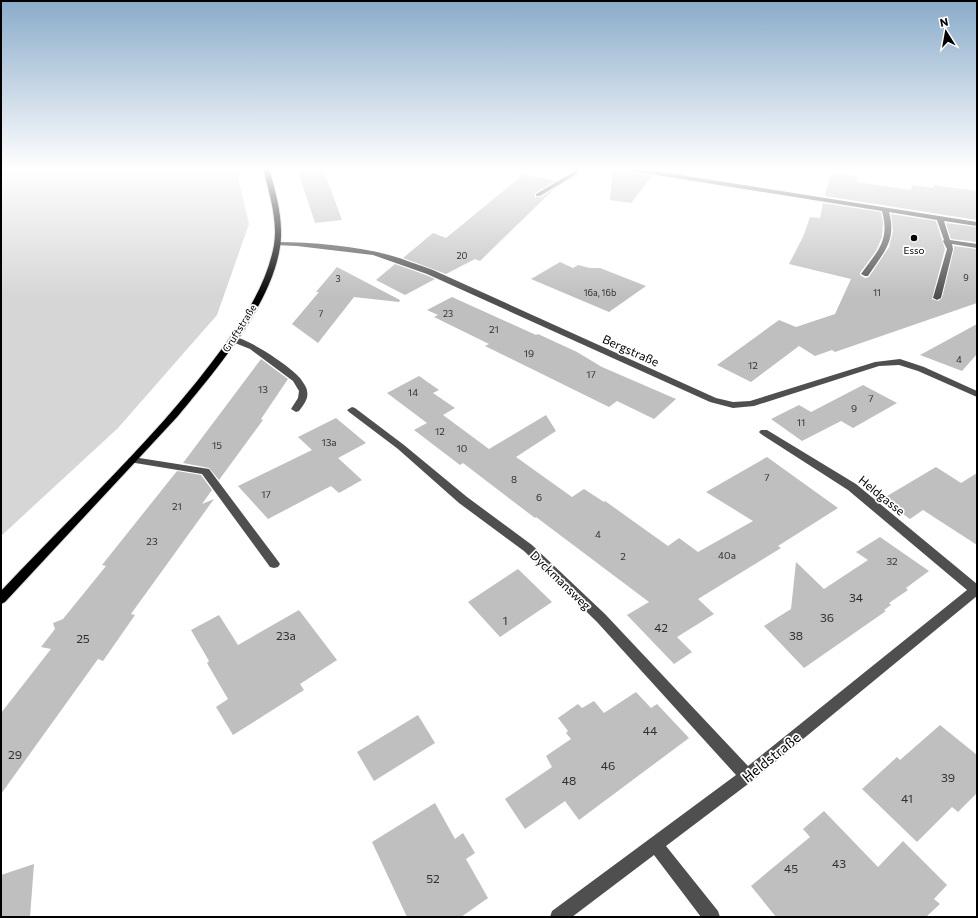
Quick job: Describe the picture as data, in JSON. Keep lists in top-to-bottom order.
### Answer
{
  "streets": {
    "main road": ["Gruftstraße"],
    "street": [
      "Bergstraße",
      "Heldgasse",
      "Dyckmansweg",
      "Heldstraße"
    ]
  },
  "crossings": [
    ["Gruftstraße", "Bergstraße"],
    ["Heldgasse", "Heldstraße"],
    ["Dyckmansweg", "Heldstraße"]
  ],
  "places": ["Esso"],
  "house_numbers": [
    "20",
    "9",
    "3",
    "16a, 16b",
    "11",
    "7",
    "23",
    "21",
    "19",
    "4",
    "12",
    "17",
    "13",
    "14",
    "7",
    "9",
    "11",
    "12",
    "13a",
    "15",
    "10",
    "7",
    "8",
    "17",
    "6",
    "21",
    "4",
    "23",
    "40a",
    "2",
    "32",
    "34",
    "36",
    "1",
    "42",
    "23a",
    "38",
    "25",
    "44",
    "29",
    "46",
    "39",
    "48",
    "41",
    "43",
    "45",
    "52"
  ],
  "north": "top"
}
